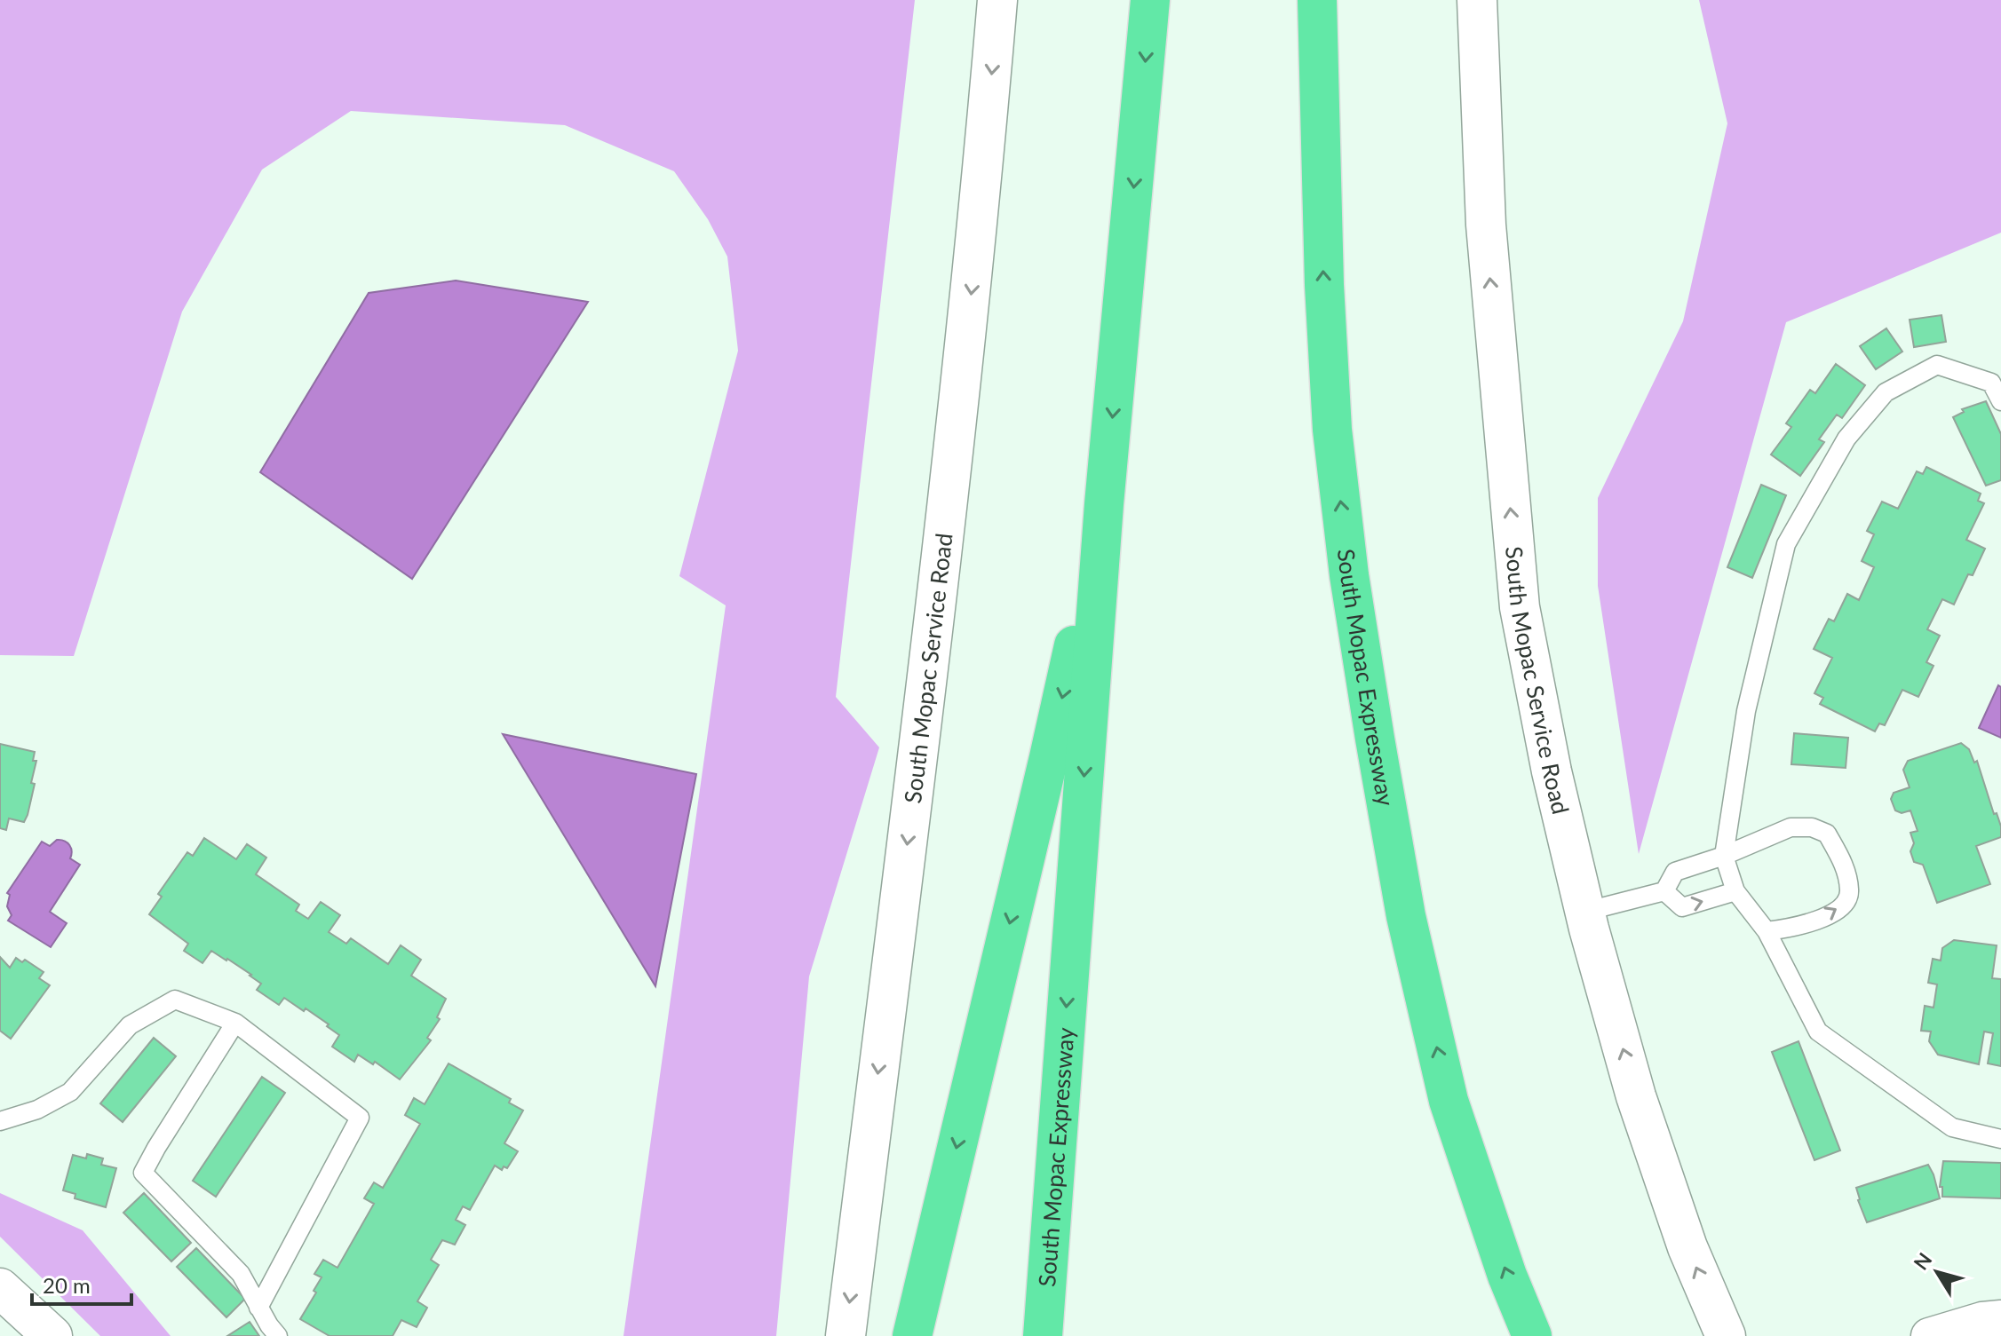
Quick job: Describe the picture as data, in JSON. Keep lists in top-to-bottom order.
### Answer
{
  "streets": {
    "highway": ["South Mopac Expressway"],
    "main road": ["South Mopac Service Road"]
  },
  "scale_bar": "20 m",
  "north": "top left"
}
